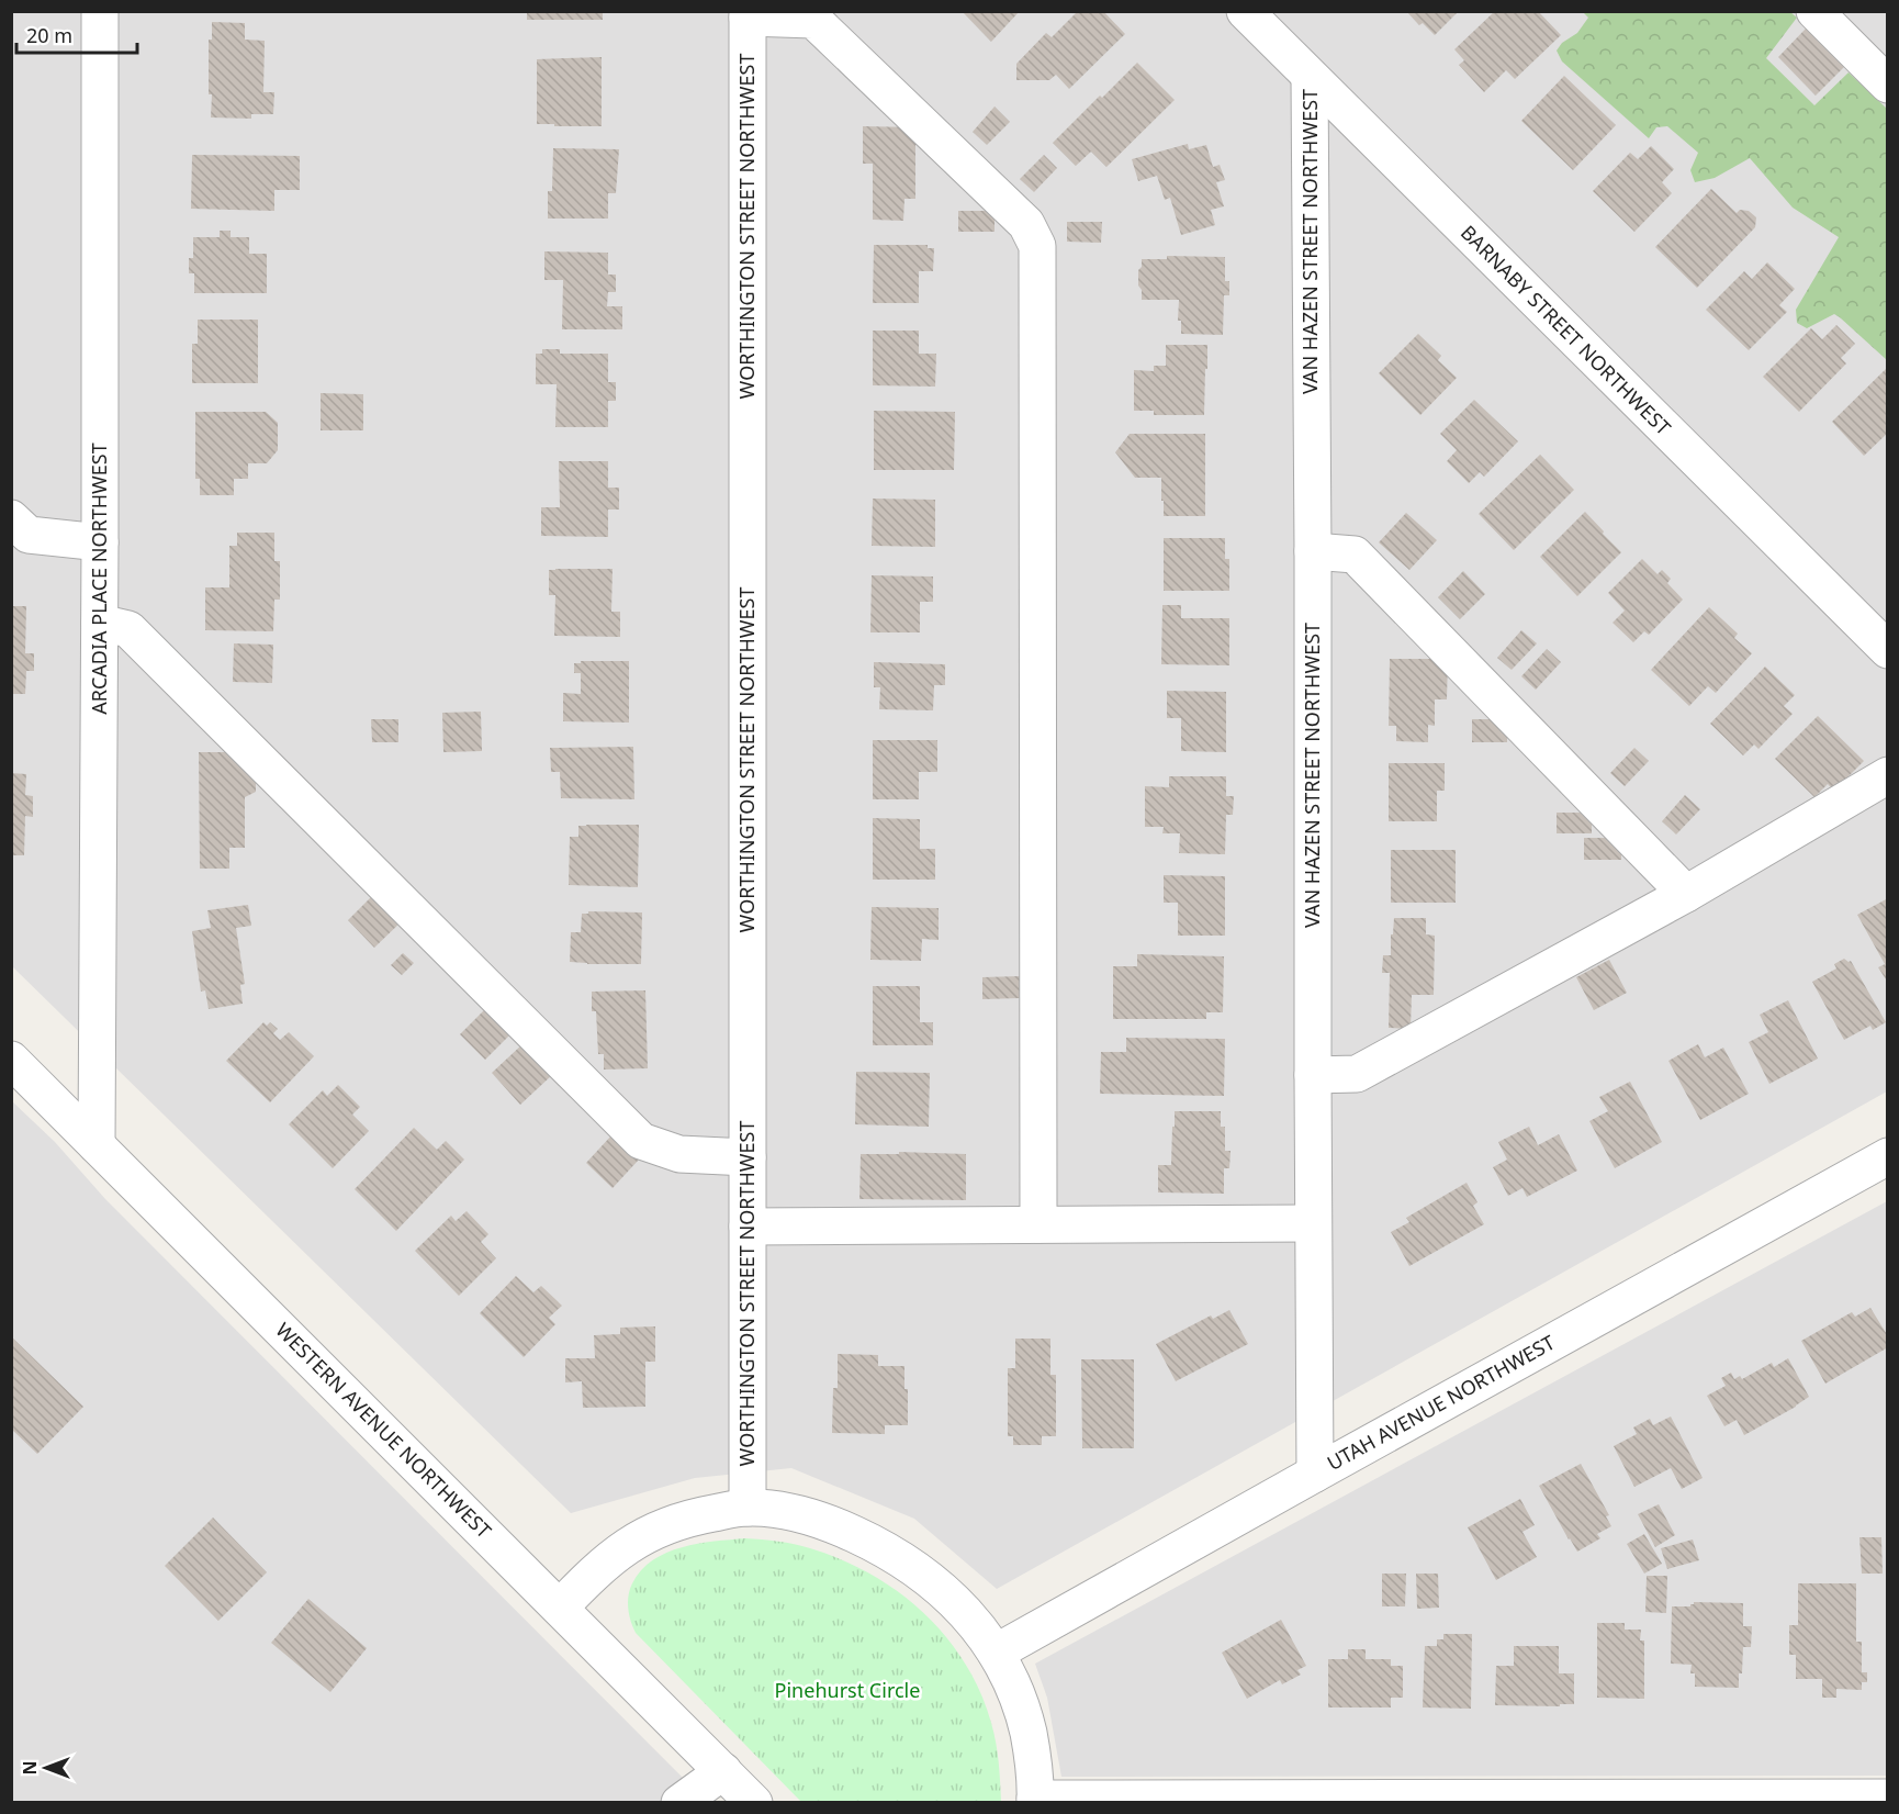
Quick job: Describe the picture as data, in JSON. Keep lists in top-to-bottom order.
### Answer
{
  "streets": {
    "street": [
      "WORTHINGTON STREET NORTHWEST",
      "VAN HAZEN STREET NORTHWEST",
      "BARNABY STREET NORTHWEST",
      "ARCADIA PLACE NORTHWEST",
      "UTAH AVENUE NORTHWEST",
      "WESTERN AVENUE NORTHWEST"
    ]
  },
  "crossings": [
    ["VAN HAZEN STREET NORTHWEST", "BARNABY STREET NORTHWEST"],
    ["VAN HAZEN STREET NORTHWEST", "UTAH AVENUE NORTHWEST"],
    ["ARCADIA PLACE NORTHWEST", "WESTERN AVENUE NORTHWEST"]
  ],
  "parks": ["Pinehurst Circle"],
  "scale_bar": "20 m",
  "north": "left"
}
